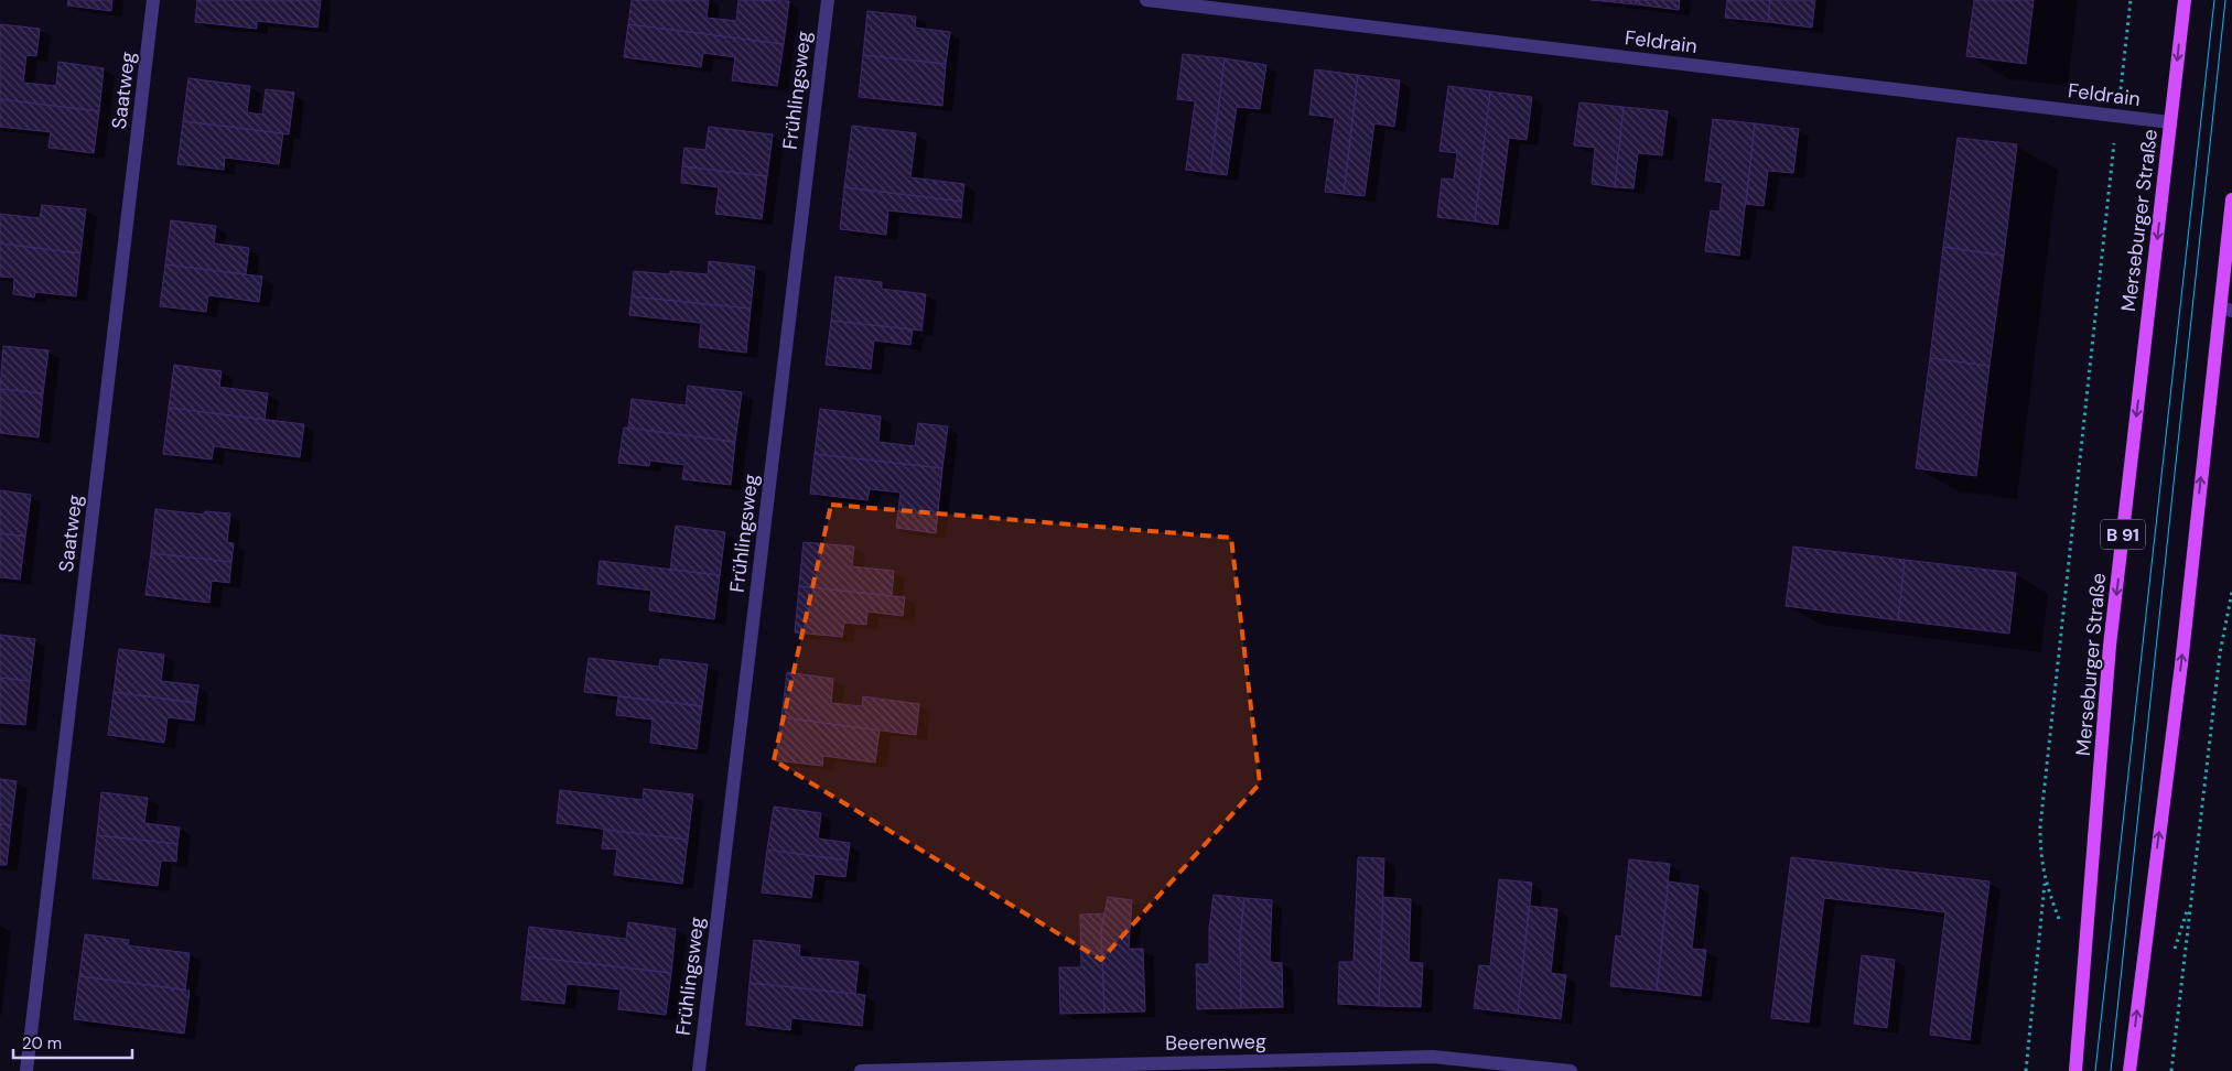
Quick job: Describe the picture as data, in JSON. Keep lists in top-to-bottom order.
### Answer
{
  "streets": {
    "main road": ["Merseburger Straße", "B 91"],
    "street": [
      "Feldrain",
      "Saatweg",
      "Frühlingsweg",
      "Beerenweg"
    ]
  },
  "crossings": [
    ["Feldrain", "Merseburger Straße"]
  ],
  "scale_bar": "20 m"
}
